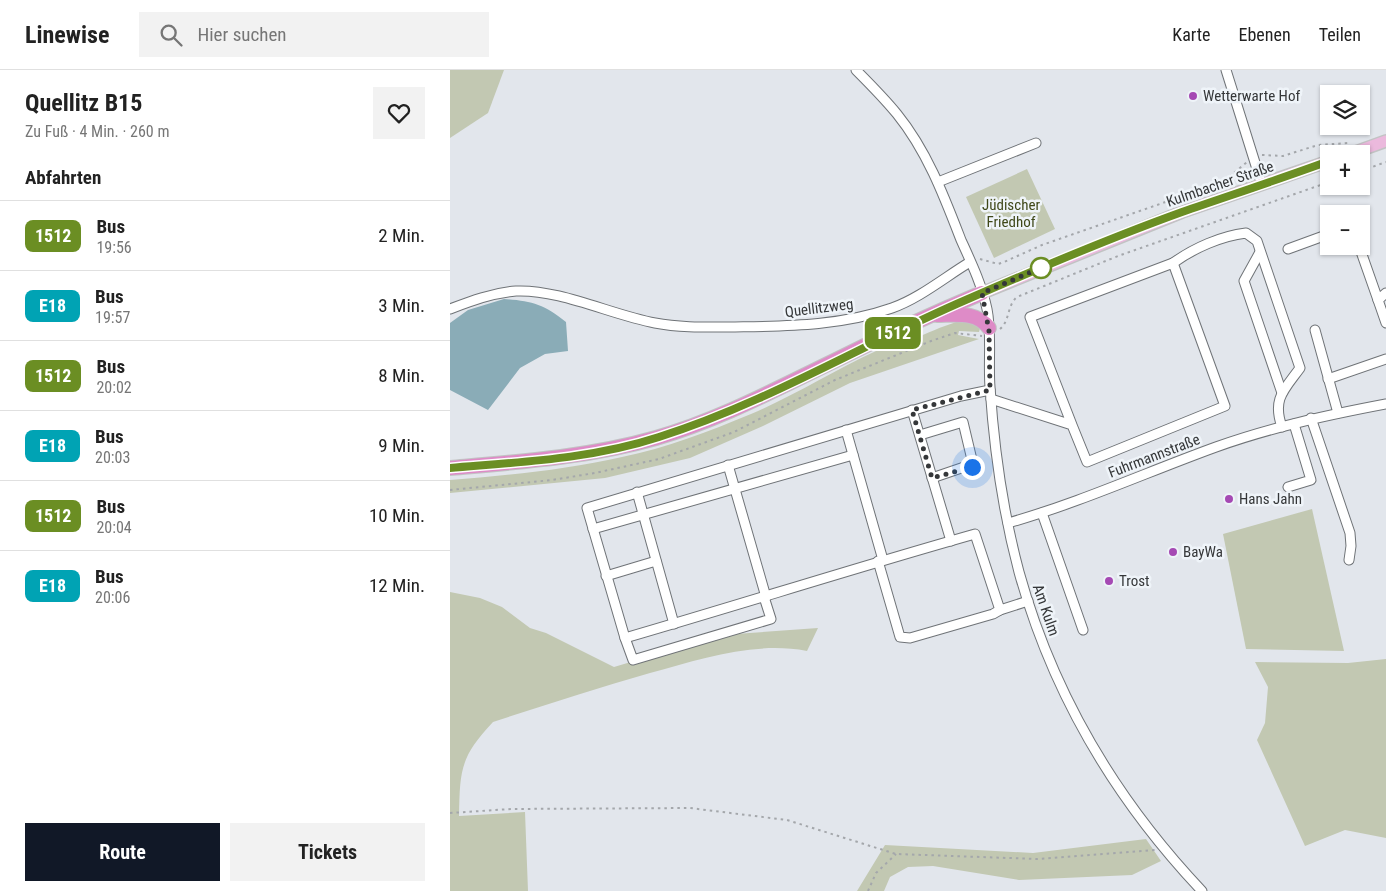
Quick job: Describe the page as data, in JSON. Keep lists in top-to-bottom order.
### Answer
{
  "streets": {
    "main road": ["Kulmbacher Straße"],
    "street": ["Quellitzweg", "Fuhrmannstraße", "Am Kulm"]
  },
  "crossings": [
    ["Kulmbacher Straße", "Am Kulm"],
    ["Quellitzweg", "Am Kulm"],
    ["Fuhrmannstraße", "Am Kulm"]
  ],
  "parks": ["Jüdischer Friedhof"],
  "places": [
    "Wetterwarte Hof",
    "Hans Jahn",
    "BayWa",
    "Trost"
  ],
  "lines": ["bus line 1512"],
  "page": {
    "header": "Linewise",
    "search": "Hier suchen",
    "nav": ["Karte", "Ebenen", "Teilen"],
    "heading": [
      ["Quellitz B15", "Zu Fuß · 4 Min. · 260 m"],
      "Abfahrten"
    ],
    "on_map": "1512",
    "map_buttons": ["+", "−"],
    "list": [
      {
        "mark": "1512",
        "name": "Bus",
        "note": "19:56",
        "value": "2 Min."
      },
      {
        "mark": "E18",
        "name": "Bus",
        "note": "19:57",
        "value": "3 Min."
      },
      {
        "mark": "1512",
        "name": "Bus",
        "note": "20:02",
        "value": "8 Min."
      },
      {
        "mark": "E18",
        "name": "Bus",
        "note": "20:03",
        "value": "9 Min."
      },
      {
        "mark": "1512",
        "name": "Bus",
        "note": "20:04",
        "value": "10 Min."
      },
      {
        "mark": "E18",
        "name": "Bus",
        "note": "20:06",
        "value": "12 Min."
      }
    ],
    "buttons": ["Route", "Tickets"]
  }
}
